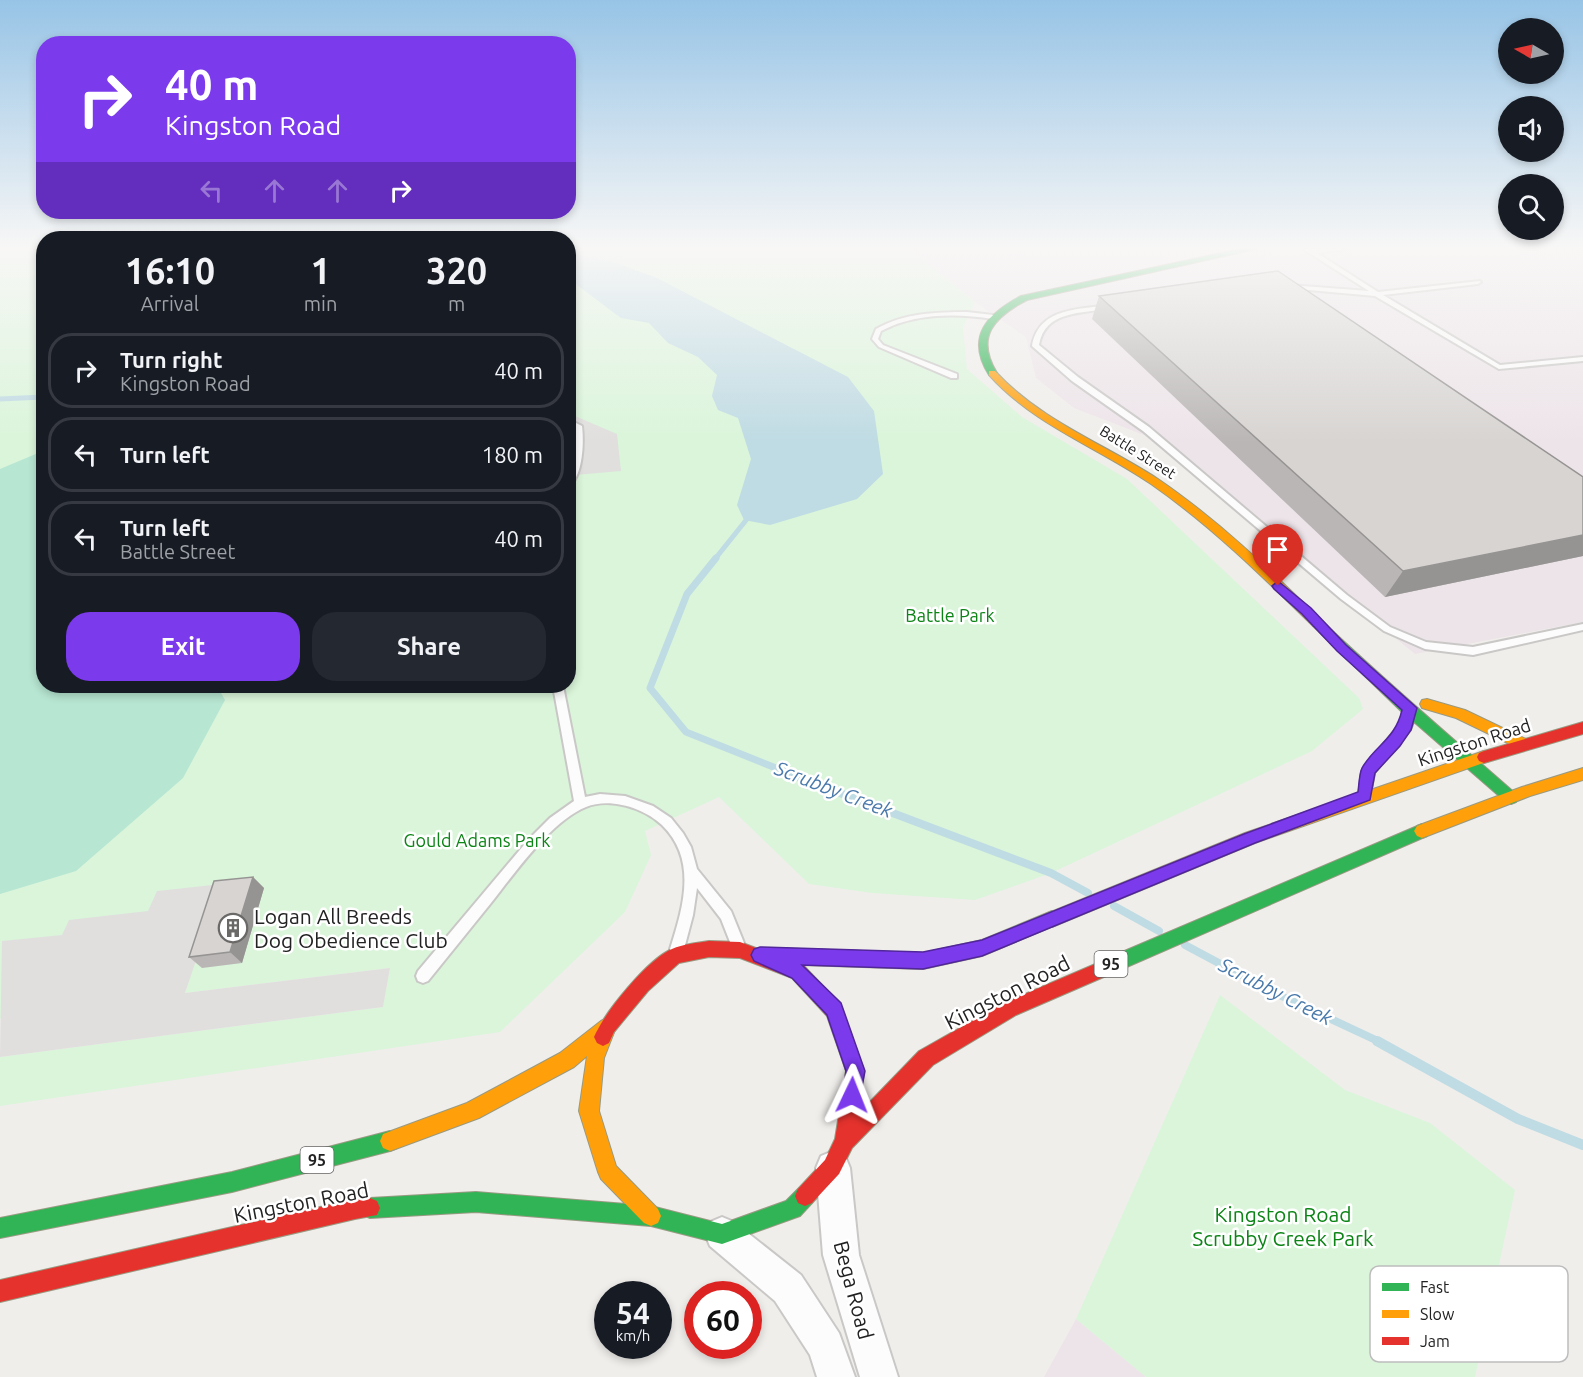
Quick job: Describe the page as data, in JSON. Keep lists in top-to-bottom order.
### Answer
{
  "streets": {
    "main road": ["Battle Street", "Kingston Road", "95"],
    "street": ["Bega Road"]
  },
  "crossings": [
    ["Battle Street", "Kingston Road"],
    ["Kingston Road", "95"],
    ["Kingston Road", "Bega Road"],
    ["95", "Bega Road"]
  ],
  "water": ["Scrubby Creek"],
  "parks": ["Battle Park", "Gould Adams Park", "Kingston Road Scrubby Creek Park"],
  "places": {
    "building": ["Logan All Breeds Dog Obedience Club"]
  },
  "legend": ["Fast", "Slow", "Jam"],
  "north": "left",
  "page": {
    "turn": ["40 m", "Kingston Road"],
    "eta": [
      "16:10",
      "Arrival",
      "1",
      "min",
      "320",
      "m"
    ],
    "list": [
      {
        "name": "Turn right",
        "note": "Kingston Road",
        "value": "40 m"
      },
      {
        "name": "Turn left",
        "value": "180 m"
      },
      {
        "name": "Turn left",
        "note": "Battle Street",
        "value": "40 m"
      }
    ],
    "buttons": ["Exit", "Share"],
    "speed": "54 km/h",
    "limit": "60"
  }
}
